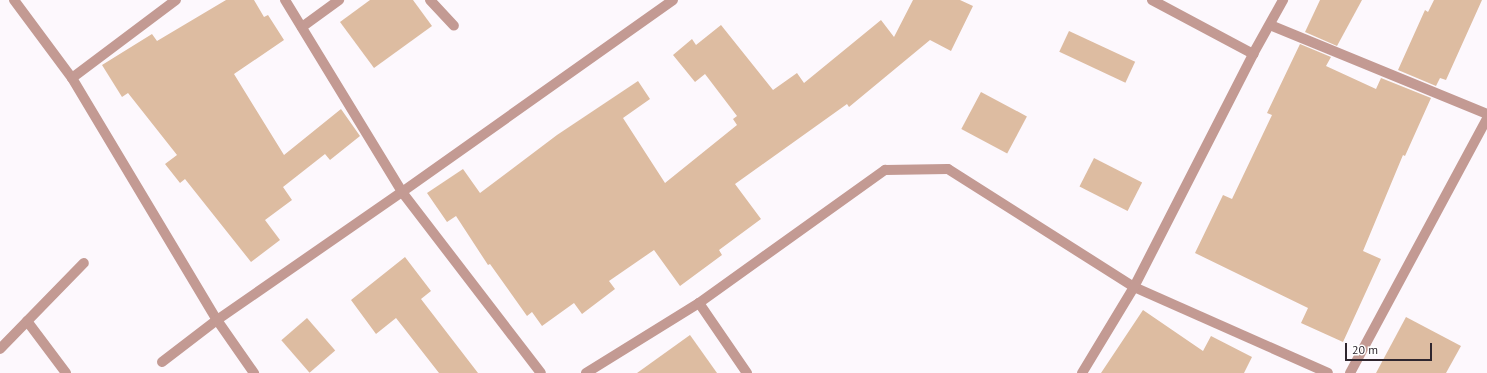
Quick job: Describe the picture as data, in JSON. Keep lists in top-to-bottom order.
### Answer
{
  "scale_bar": "20 m"
}
